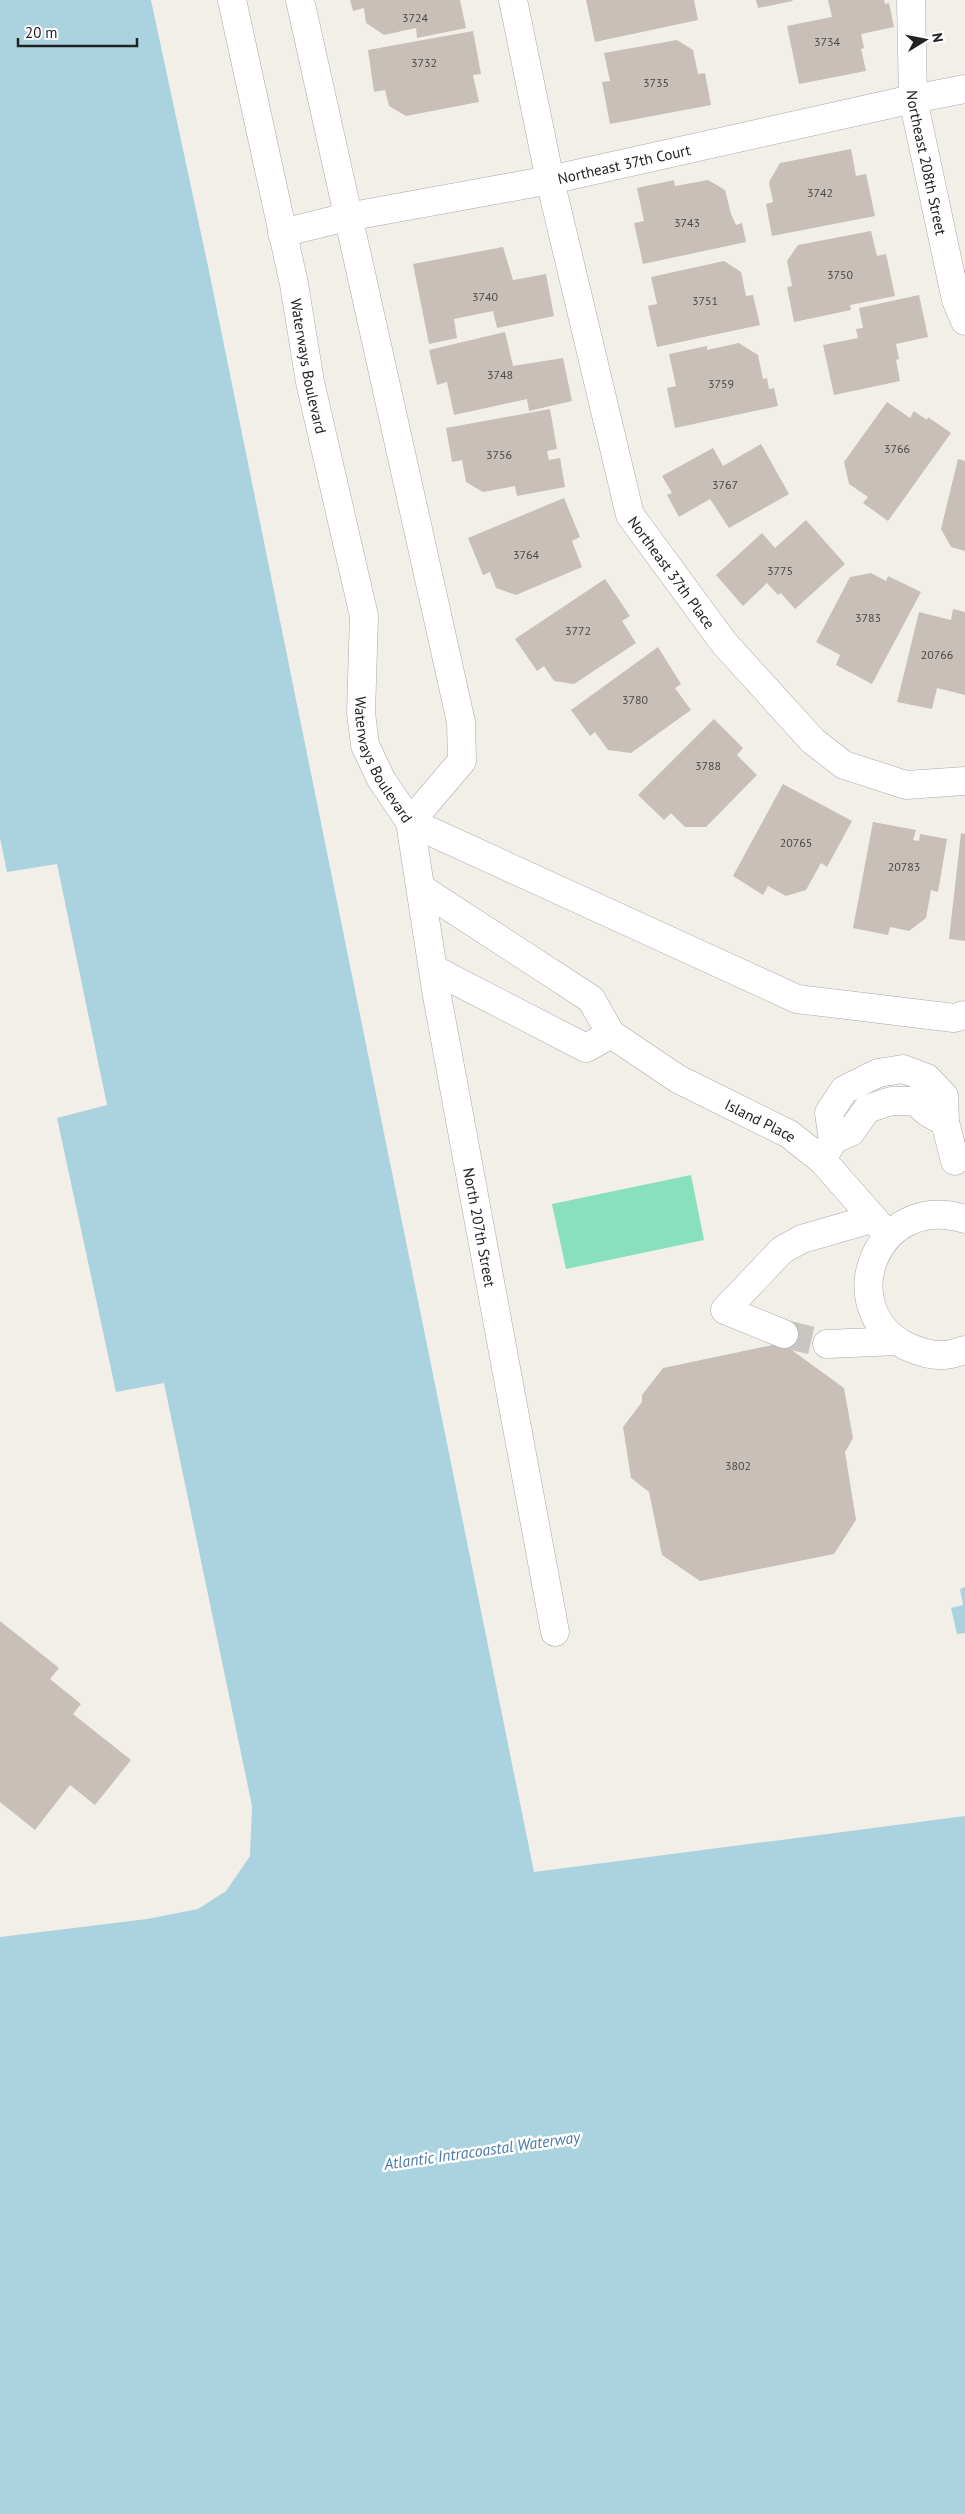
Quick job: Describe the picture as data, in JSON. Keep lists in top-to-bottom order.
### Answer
{
  "streets": {
    "street": [
      "Northeast 208th Street",
      "Northeast 37th Court",
      "Waterways Boulevard",
      "Northeast 37th Place",
      "Island Place",
      "North 207th Street"
    ]
  },
  "crossings": [
    ["Northeast 208th Street", "Northeast 37th Court"],
    ["Northeast 37th Court", "Waterways Boulevard"],
    ["Northeast 37th Court", "Northeast 37th Place"],
    ["Waterways Boulevard", "North 207th Street"],
    ["Island Place", "North 207th Street"]
  ],
  "water": ["Atlantic Intracoastal Waterway"],
  "house_numbers": [
    "3724",
    "3734",
    "3732",
    "3735",
    "3742",
    "3743",
    "3750",
    "3740",
    "3751",
    "3748",
    "3759",
    "3766",
    "3756",
    "3767",
    "3764",
    "3775",
    "3783",
    "3772",
    "20766",
    "3780",
    "3788",
    "20765",
    "20783",
    "3802"
  ],
  "scale_bar": "20 m",
  "north": "right"
}
